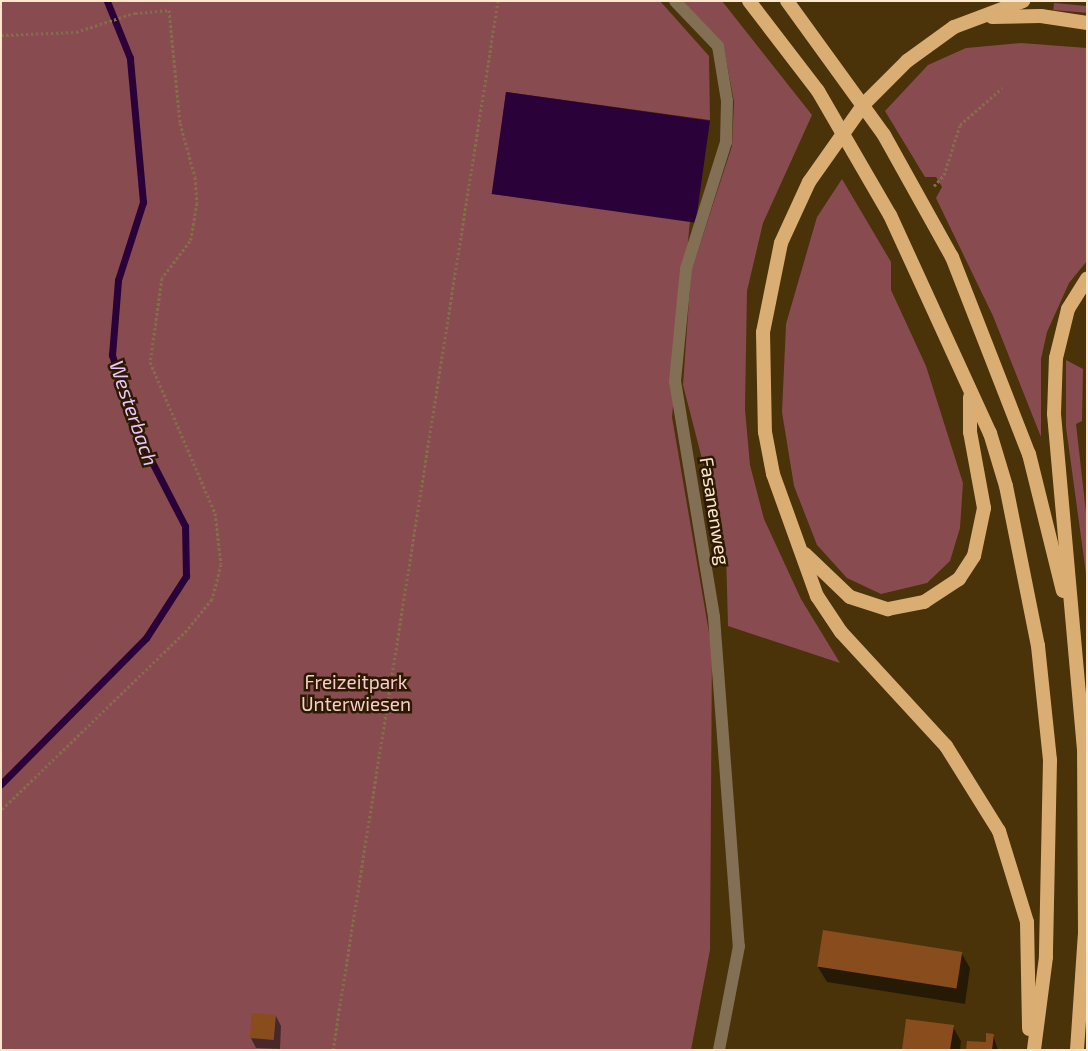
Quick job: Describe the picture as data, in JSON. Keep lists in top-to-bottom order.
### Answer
{
  "streets": {
    "lane": ["Fasanenweg"]
  },
  "water": ["Westerbach"],
  "parks": ["Freizeitpark Unterwiesen"]
}
